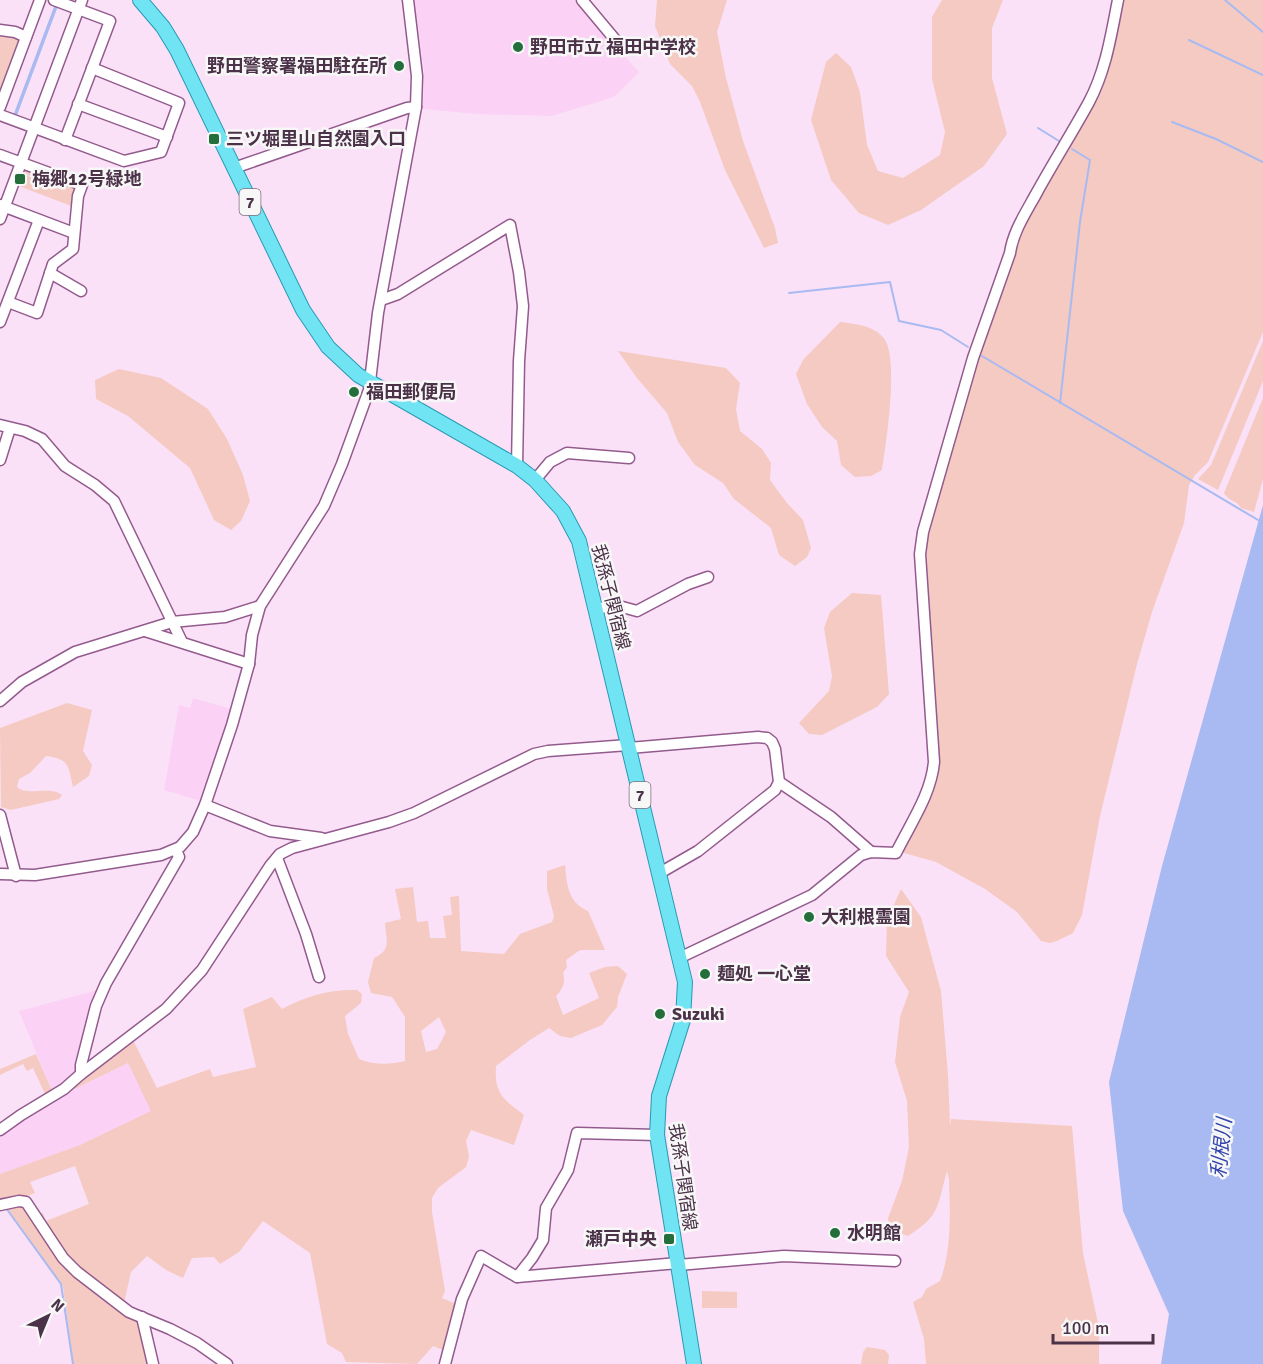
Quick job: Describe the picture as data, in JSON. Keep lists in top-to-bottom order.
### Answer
{
  "streets": {
    "main road": ["7", "我孫子関宿線"]
  },
  "water": ["利根川"],
  "places": {
    "other": [
      "野田市立 福田中学校",
      "野田警察署福田駐在所",
      "福田郵便局",
      "大利根霊園",
      "麺処 一心堂",
      "Suzuki",
      "水明館"
    ],
    "transit": ["三ツ堀里山自然園入口", "梅郷12号緑地", "瀬戸中央"]
  },
  "scale_bar": "100 m",
  "north": "top right"
}
